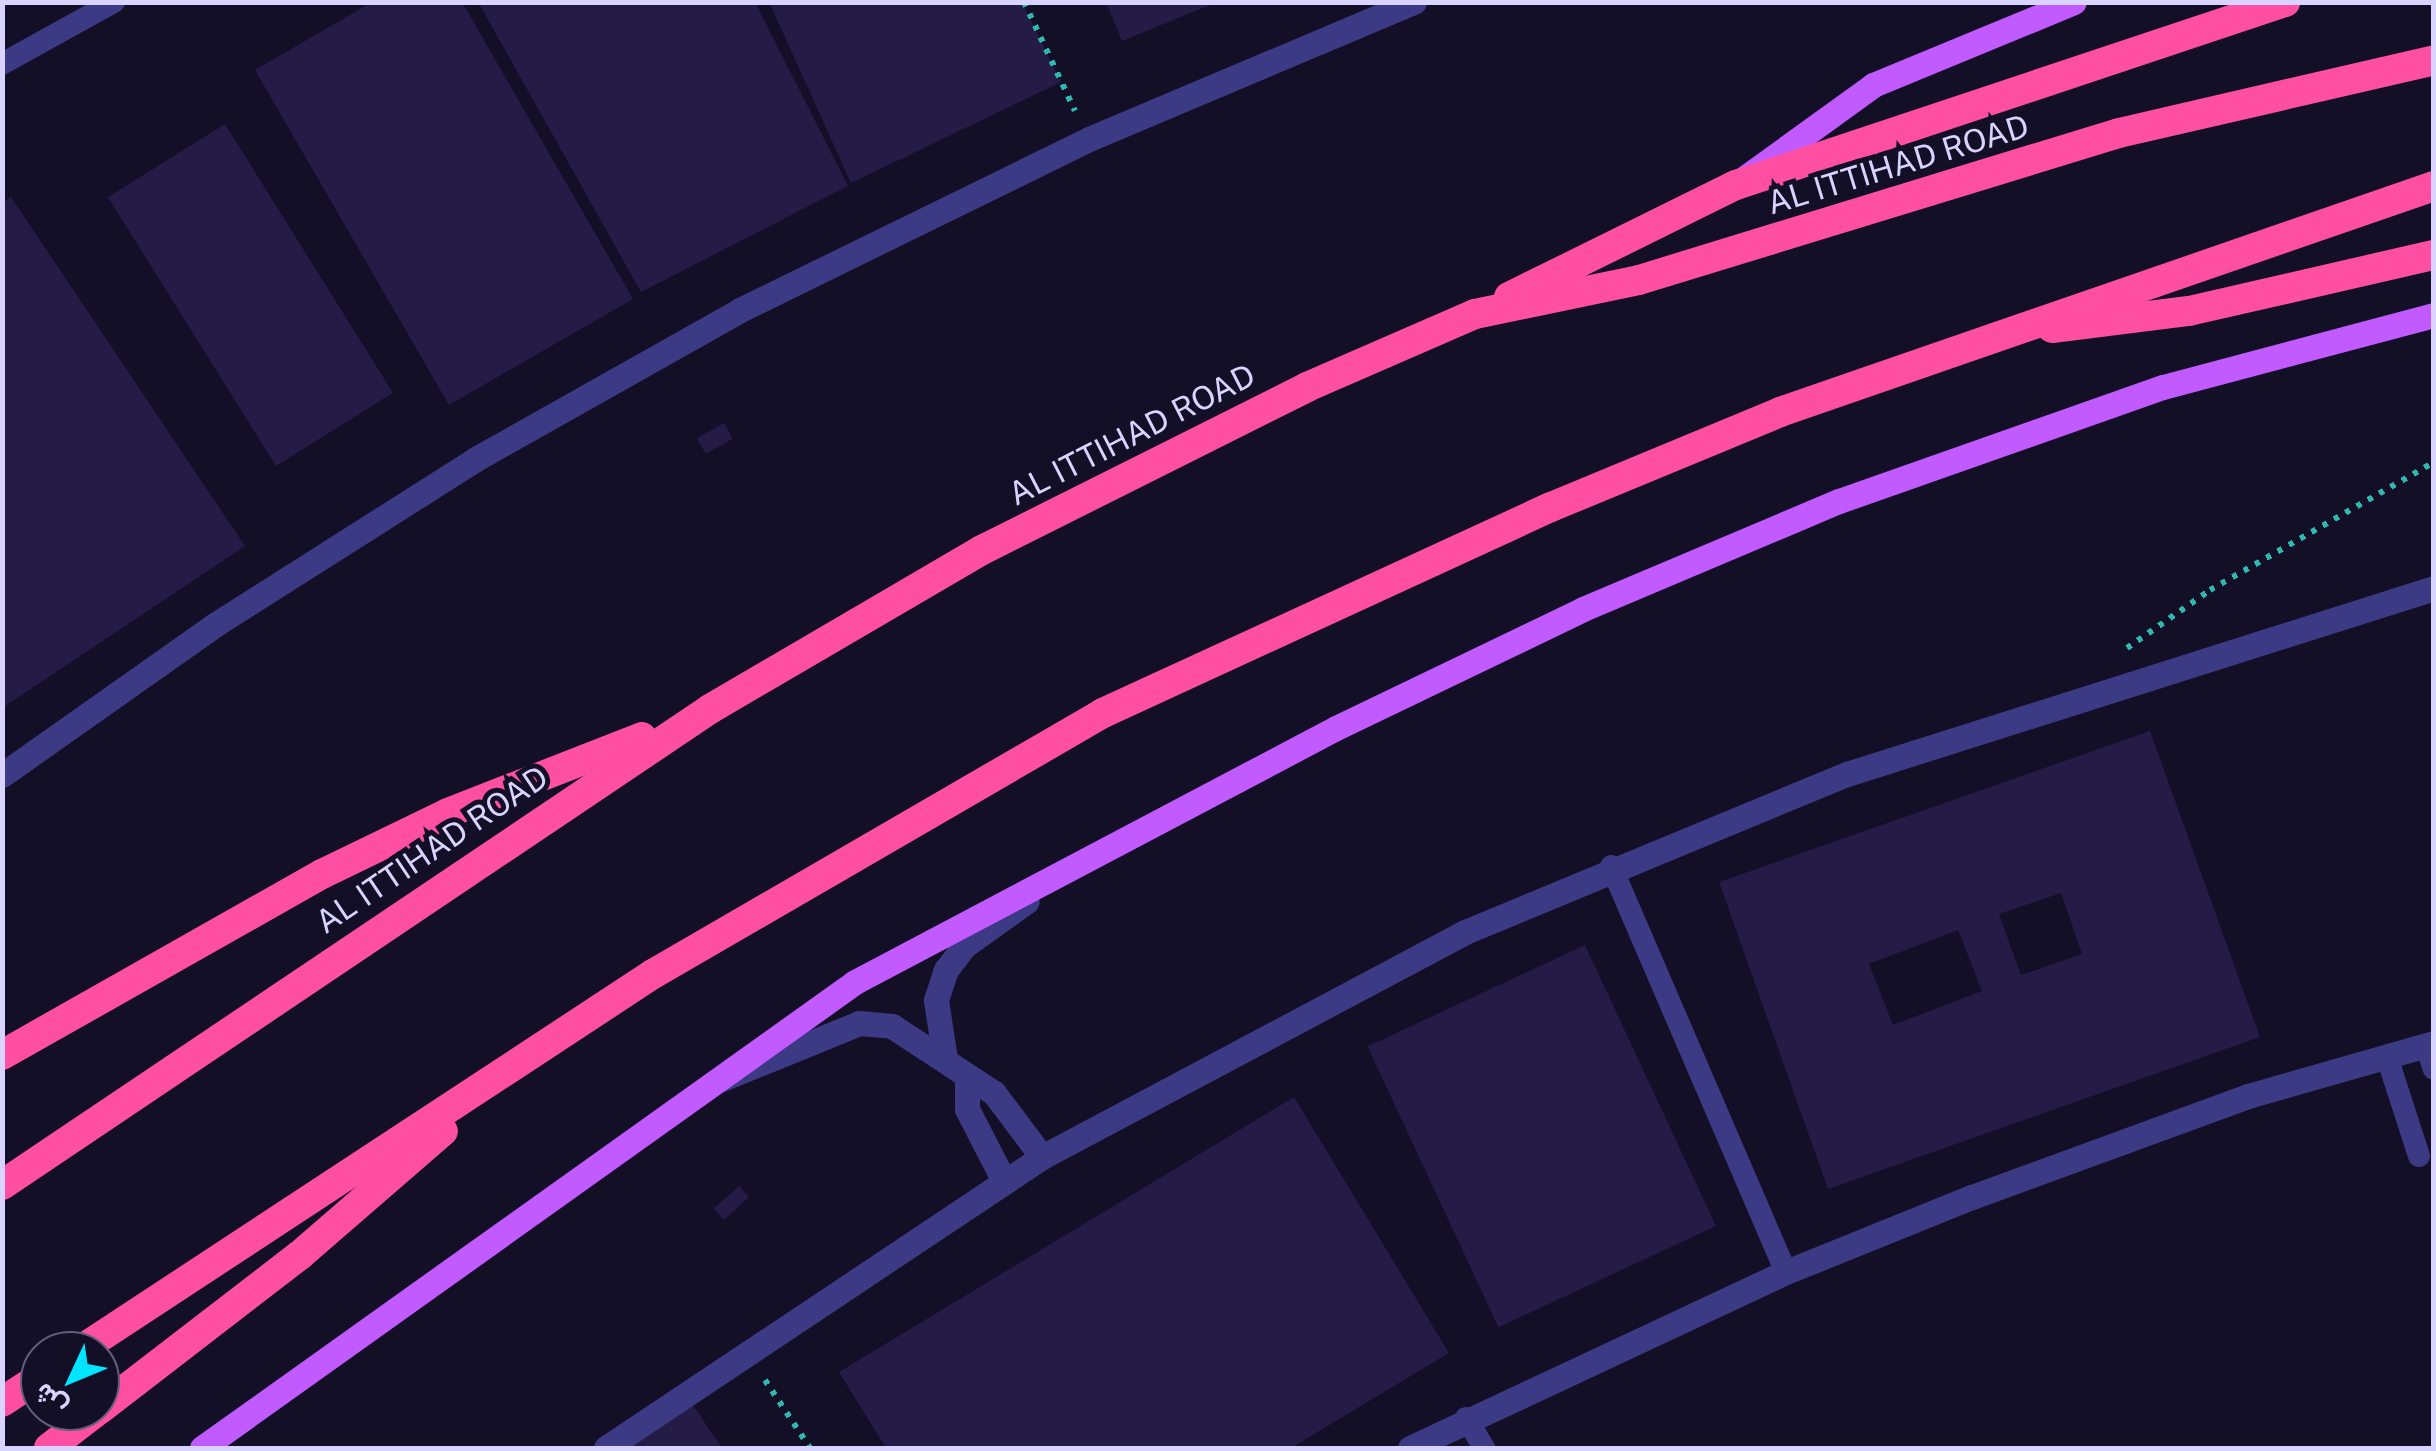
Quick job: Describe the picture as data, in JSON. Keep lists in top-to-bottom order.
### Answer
{
  "streets": {
    "highway": ["AL ITTIHAD ROAD"]
  },
  "north": "bottom left"
}
